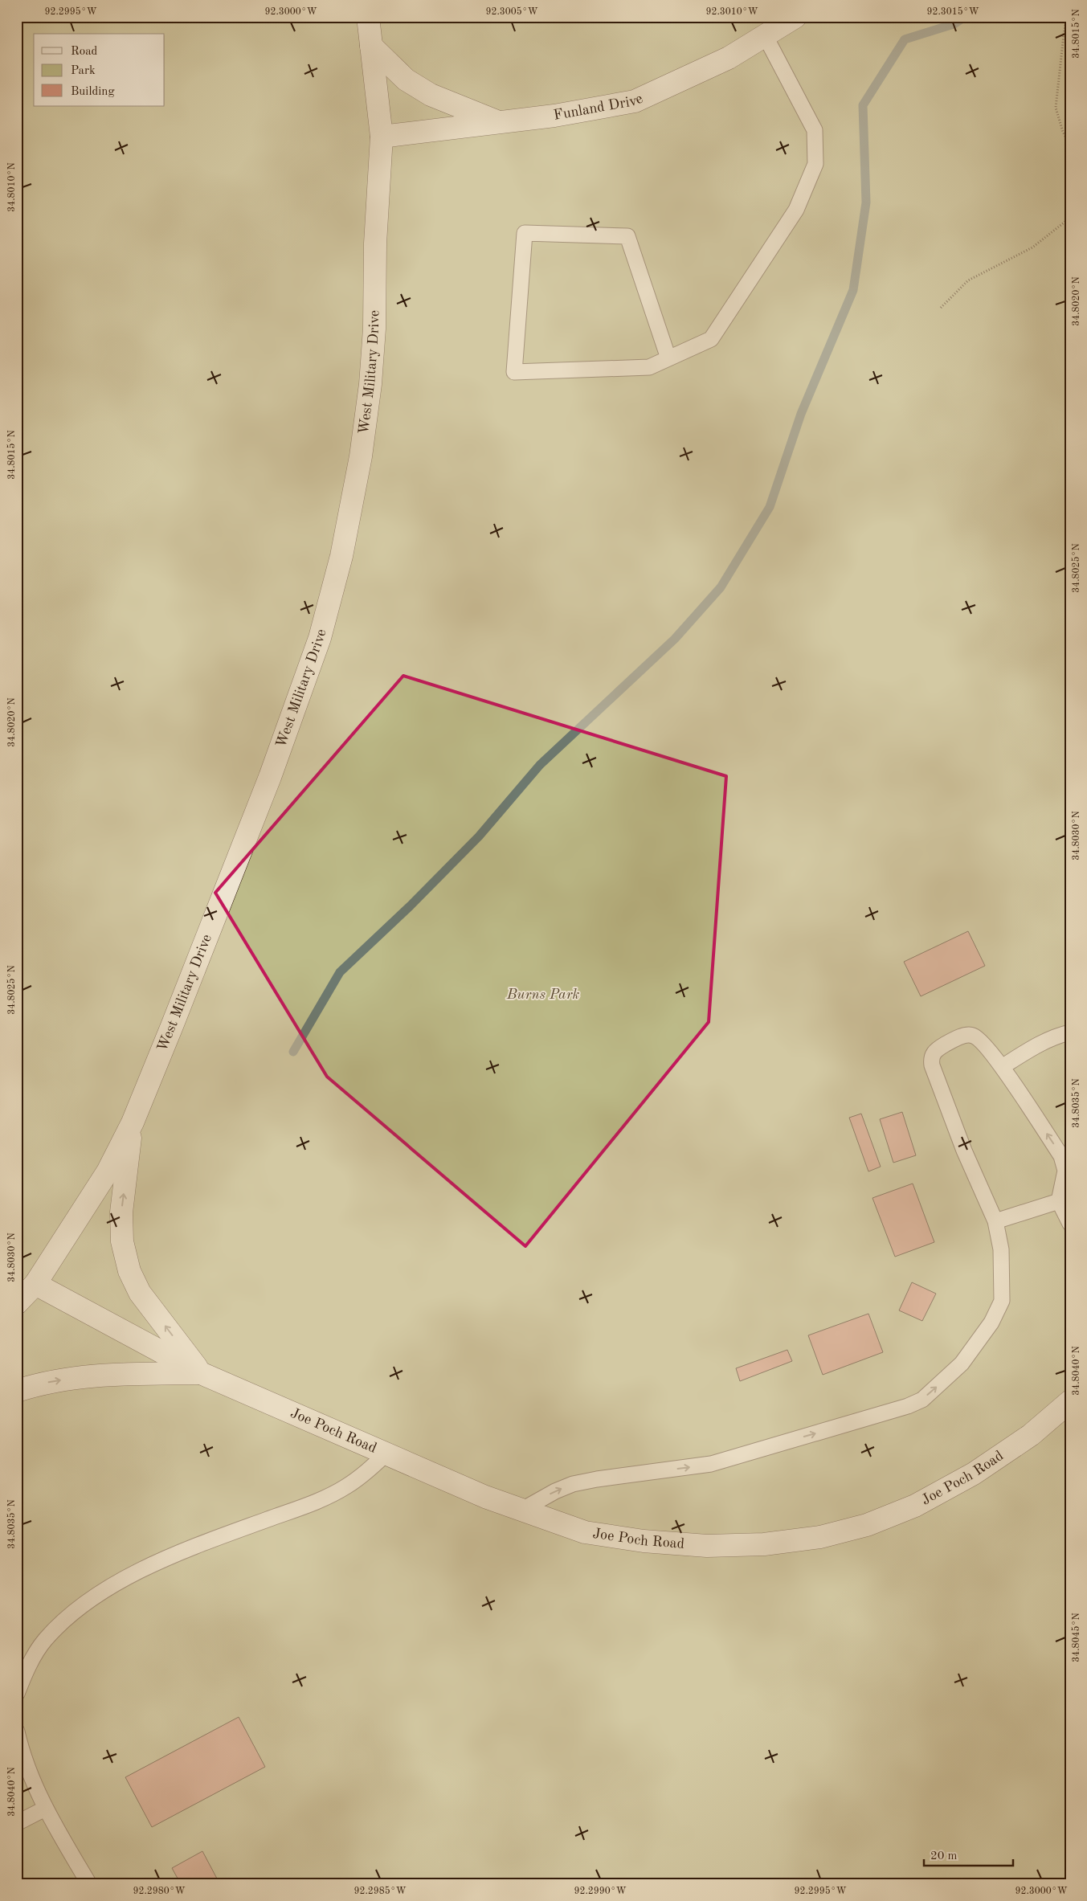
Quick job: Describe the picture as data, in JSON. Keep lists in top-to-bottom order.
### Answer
{
  "streets": {
    "street": ["Funland Drive", "West Military Drive", "Joe Poch Road"]
  },
  "crossings": [
    ["Funland Drive", "West Military Drive"],
    ["West Military Drive", "Joe Poch Road"]
  ],
  "parks": ["Burns Park"],
  "legend": ["Road", "Park", "Building"],
  "scale_bar": "20 m",
  "coordinates": [
    "92.2995°W",
    "92.3000°W",
    "92.3005°W",
    "92.3010°W",
    "92.3015°W",
    "34.8015°N",
    "34.8010°N",
    "34.8020°N",
    "34.8025°N",
    "34.8030°N",
    "34.8035°N",
    "34.8040°N",
    "34.8045°N",
    "92.2980°W",
    "92.2985°W",
    "92.2990°W"
  ]
}
